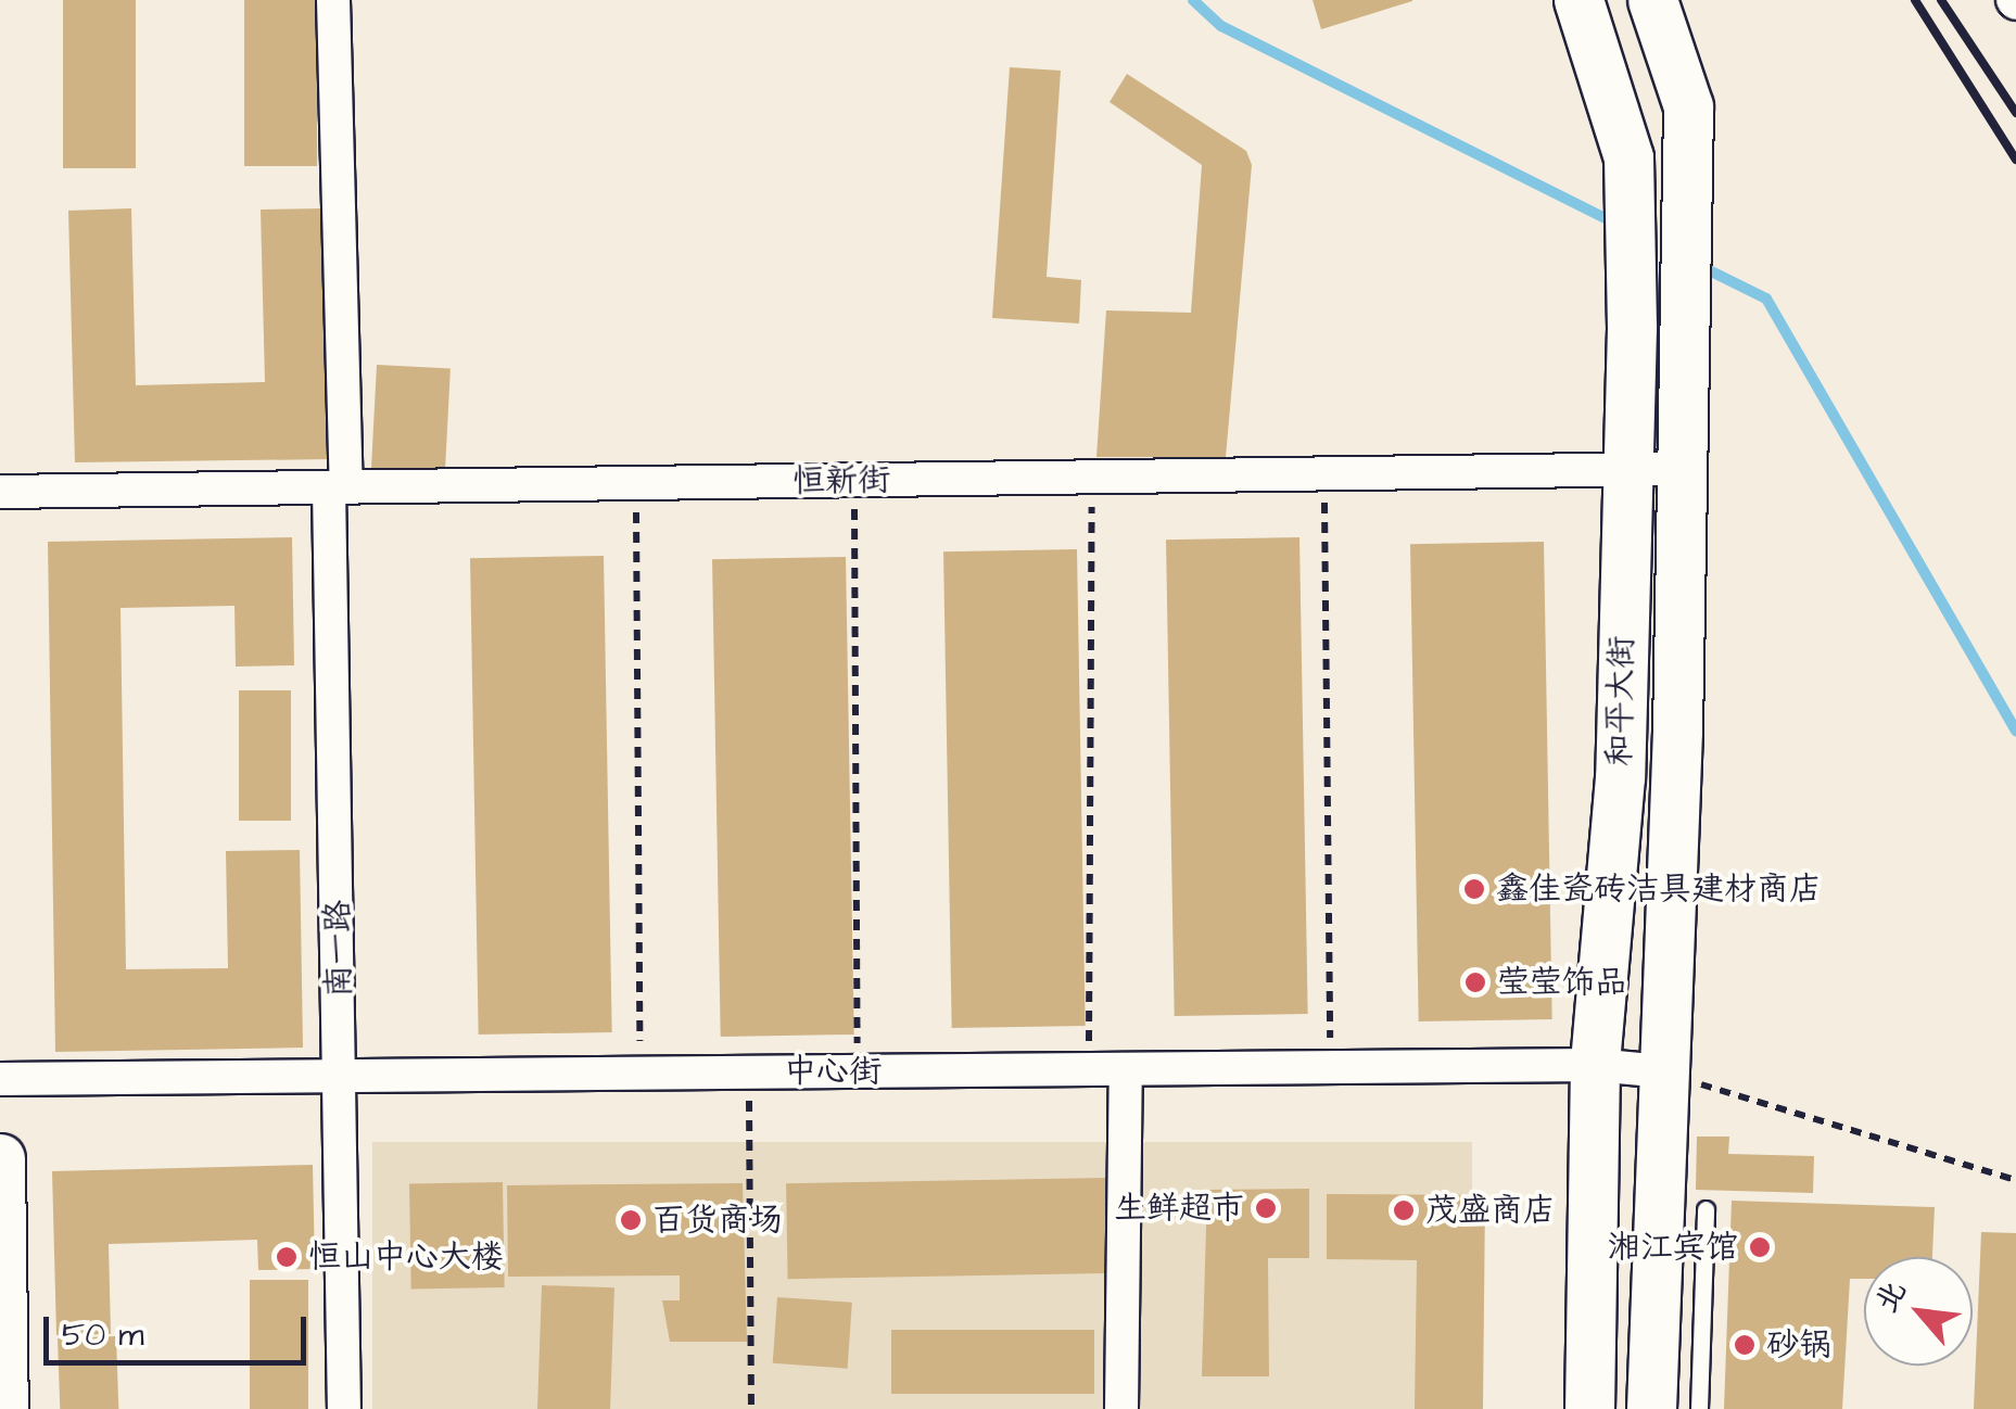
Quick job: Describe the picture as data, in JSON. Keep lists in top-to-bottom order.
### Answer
{
  "streets": {
    "main road": ["和平大街"],
    "street": ["恒新街", "南一路", "中心街"]
  },
  "crossings": [
    ["恒新街", "和平大街"],
    ["恒新街", "南一路"],
    ["和平大街", "中心街"],
    ["南一路", "中心街"]
  ],
  "places": [
    "鑫佳瓷砖洁具建材商店",
    "莹莹饰品",
    "生鲜超市",
    "茂盛商店",
    "百货商场",
    "湘江宾馆",
    "恒山中心大楼",
    "砂锅"
  ],
  "scale_bar": "50 m",
  "north": "top left"
}
